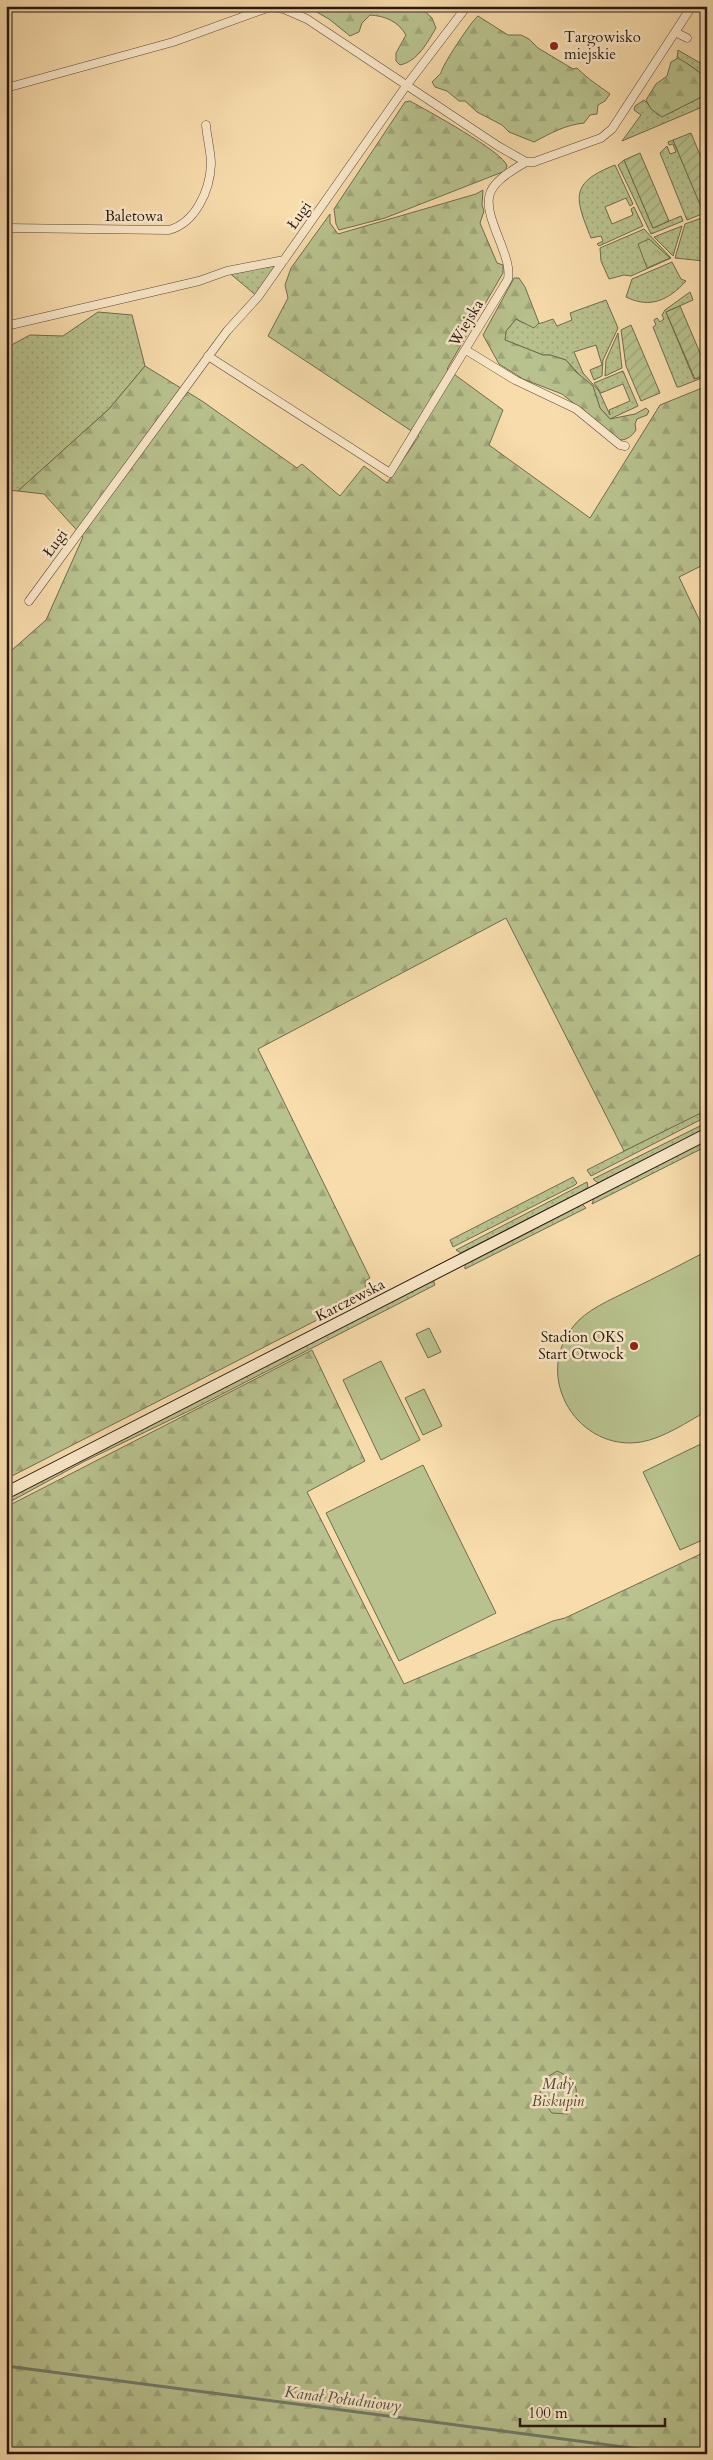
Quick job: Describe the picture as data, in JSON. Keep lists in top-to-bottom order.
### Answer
{
  "streets": {
    "main road": ["Karczewska"],
    "street": ["Ługi", "Baletowa", "Wiejska"]
  },
  "crossings": [
    ["Ługi", "Wiejska"]
  ],
  "water": ["Kanał Południowy"],
  "parks": ["Mały Biskupin"],
  "places": ["Targowisko miejskie", "Stadion OKS Start Otwock"],
  "scale_bar": "100 m"
}
